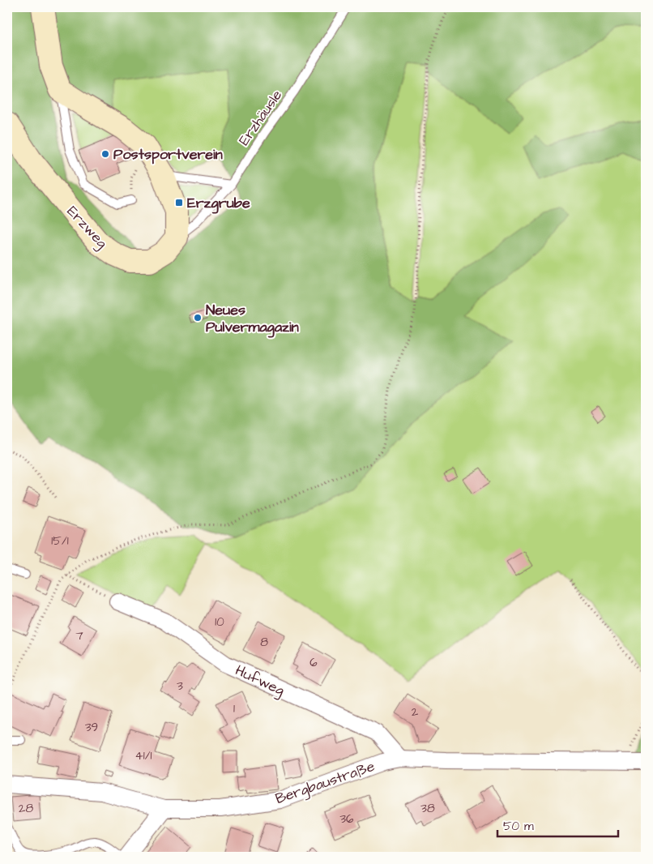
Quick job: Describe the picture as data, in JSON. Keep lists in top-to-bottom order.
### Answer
{
  "streets": {
    "street": ["Erzweg", "Hufweg", "Bergbaustraße"],
    "lane": ["Erzhäusle"]
  },
  "crossings": [
    ["Erzhäusle", "Erzweg"],
    ["Hufweg", "Bergbaustraße"]
  ],
  "places": {
    "other": ["Postsportverein", "Neues Pulvermagazin"],
    "transit": ["Erzgrube"]
  },
  "house_numbers": [
    "15/1",
    "10",
    "7",
    "8",
    "6",
    "3",
    "1",
    "2",
    "39",
    "41/1",
    "28",
    "38",
    "36"
  ],
  "scale_bar": "50 m"
}
